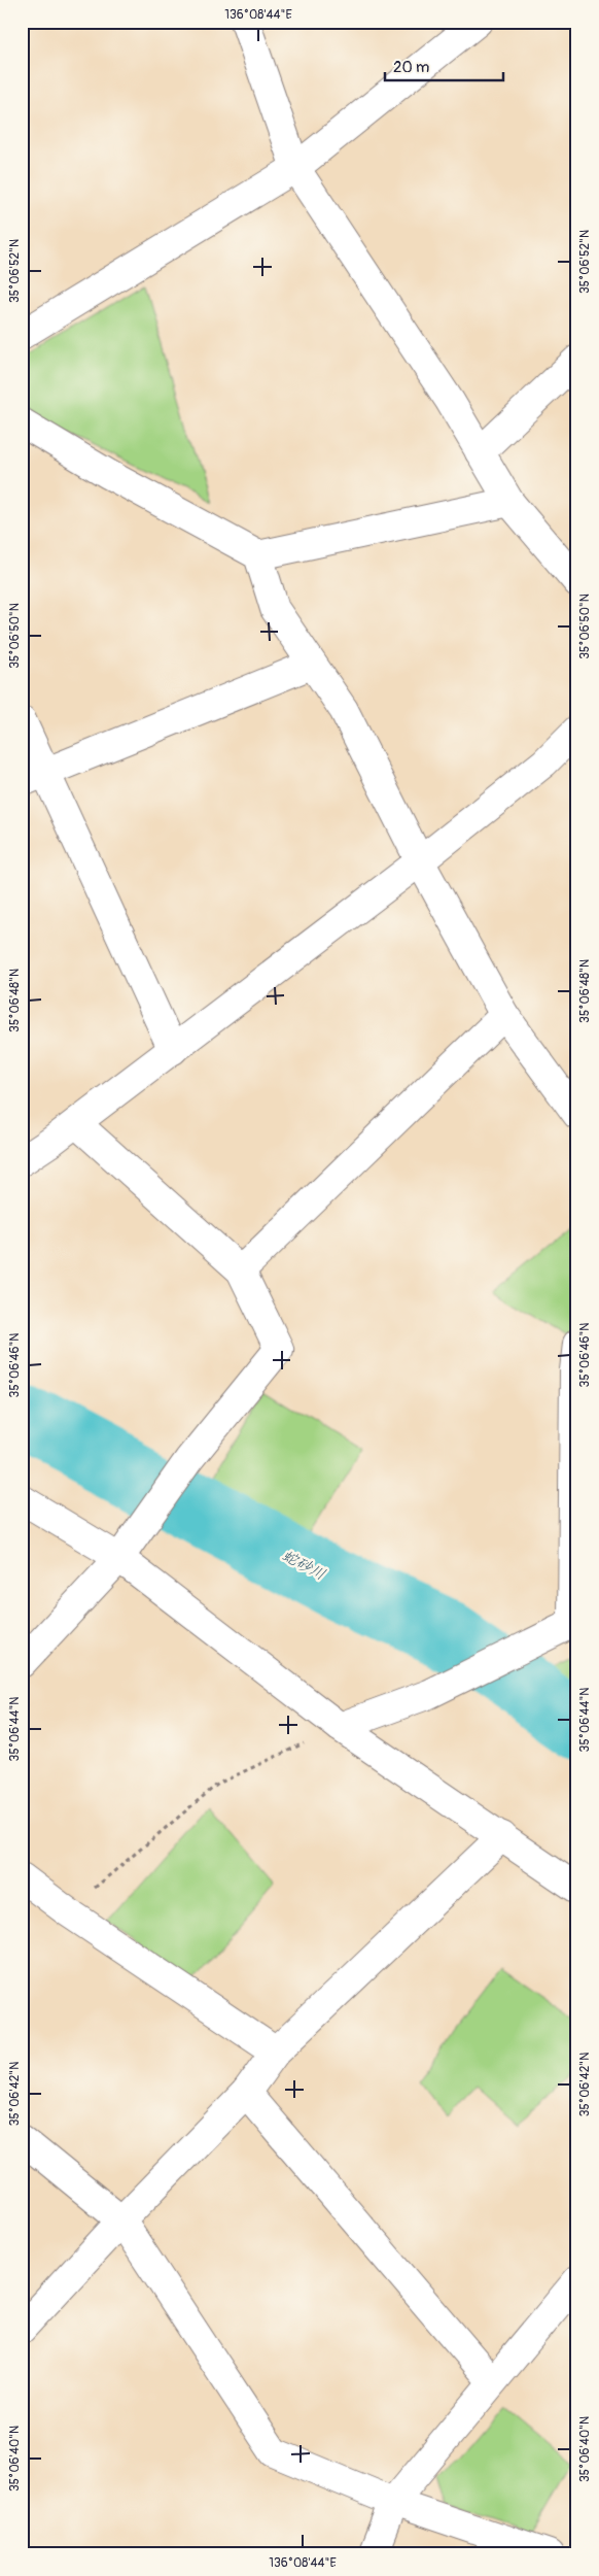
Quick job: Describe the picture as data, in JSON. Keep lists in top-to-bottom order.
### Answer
{
  "water": ["蛇砂川"],
  "scale_bar": "20 m",
  "coordinates": [
    "136°08'44\"E",
    "35°06'52\"N",
    "35°06'50\"N",
    "35°06'48\"N",
    "35°06'46\"N",
    "35°06'44\"N",
    "35°06'42\"N",
    "35°06'40\"N"
  ]
}
